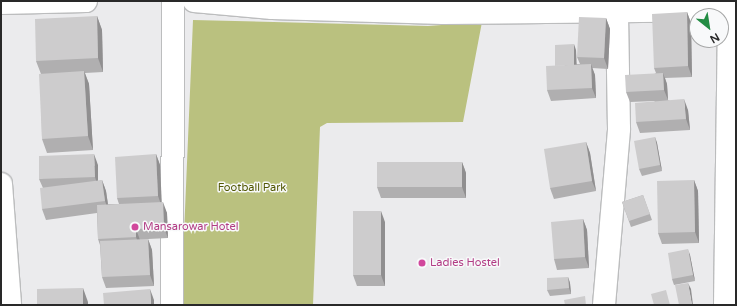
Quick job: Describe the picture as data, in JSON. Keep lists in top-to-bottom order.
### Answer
{
  "parks": ["Football Park"],
  "places": ["Mansarowar Hotel", "Ladies Hostel"],
  "north": "bottom right"
}
